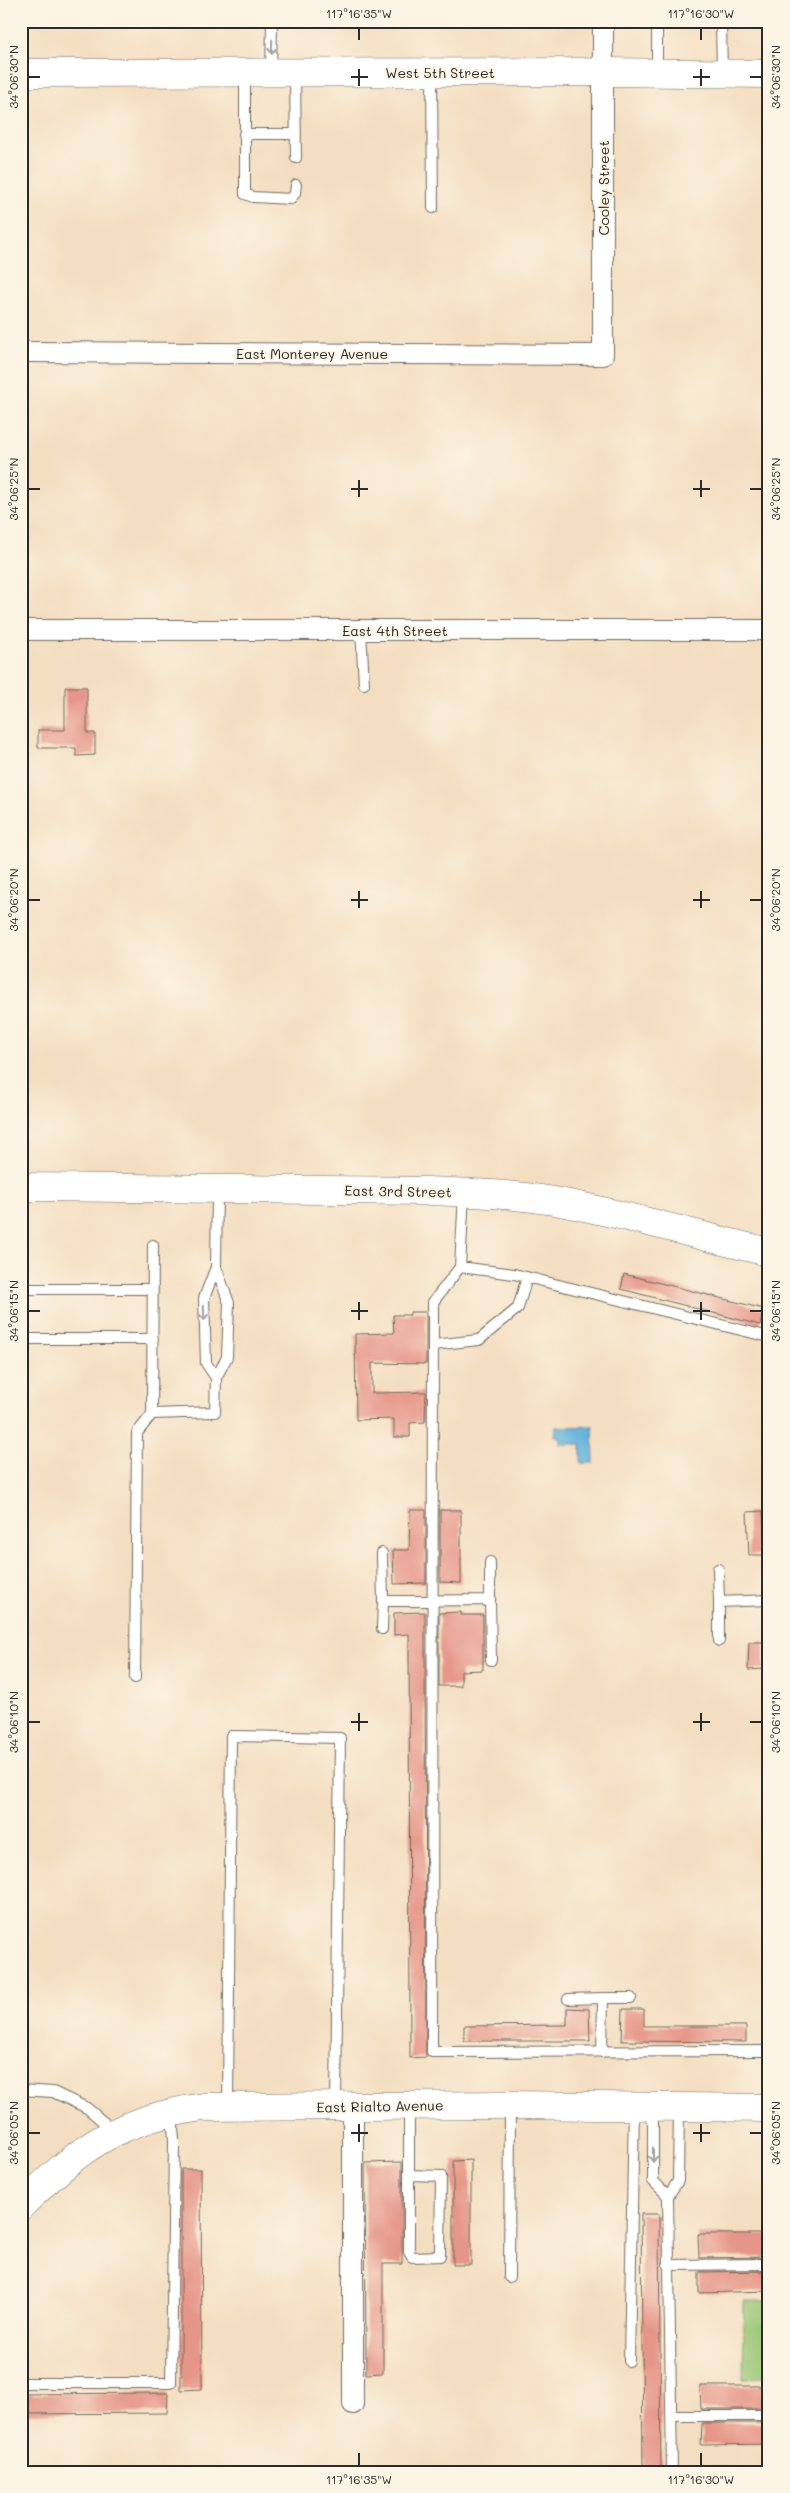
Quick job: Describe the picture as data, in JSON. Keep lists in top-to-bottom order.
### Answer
{
  "streets": {
    "street": [
      "West 5th Street",
      "Cooley Street",
      "East Monterey Avenue",
      "East 4th Street",
      "East 3rd Street",
      "East Rialto Avenue"
    ]
  },
  "crossings": [
    ["West 5th Street", "Cooley Street"],
    ["Cooley Street", "East Monterey Avenue"]
  ],
  "coordinates": [
    "117°16'35\"W",
    "117°16'30\"W",
    "34°06'30\"N",
    "34°06'25\"N",
    "34°06'20\"N",
    "34°06'15\"N",
    "34°06'10\"N",
    "34°06'05\"N"
  ]
}
